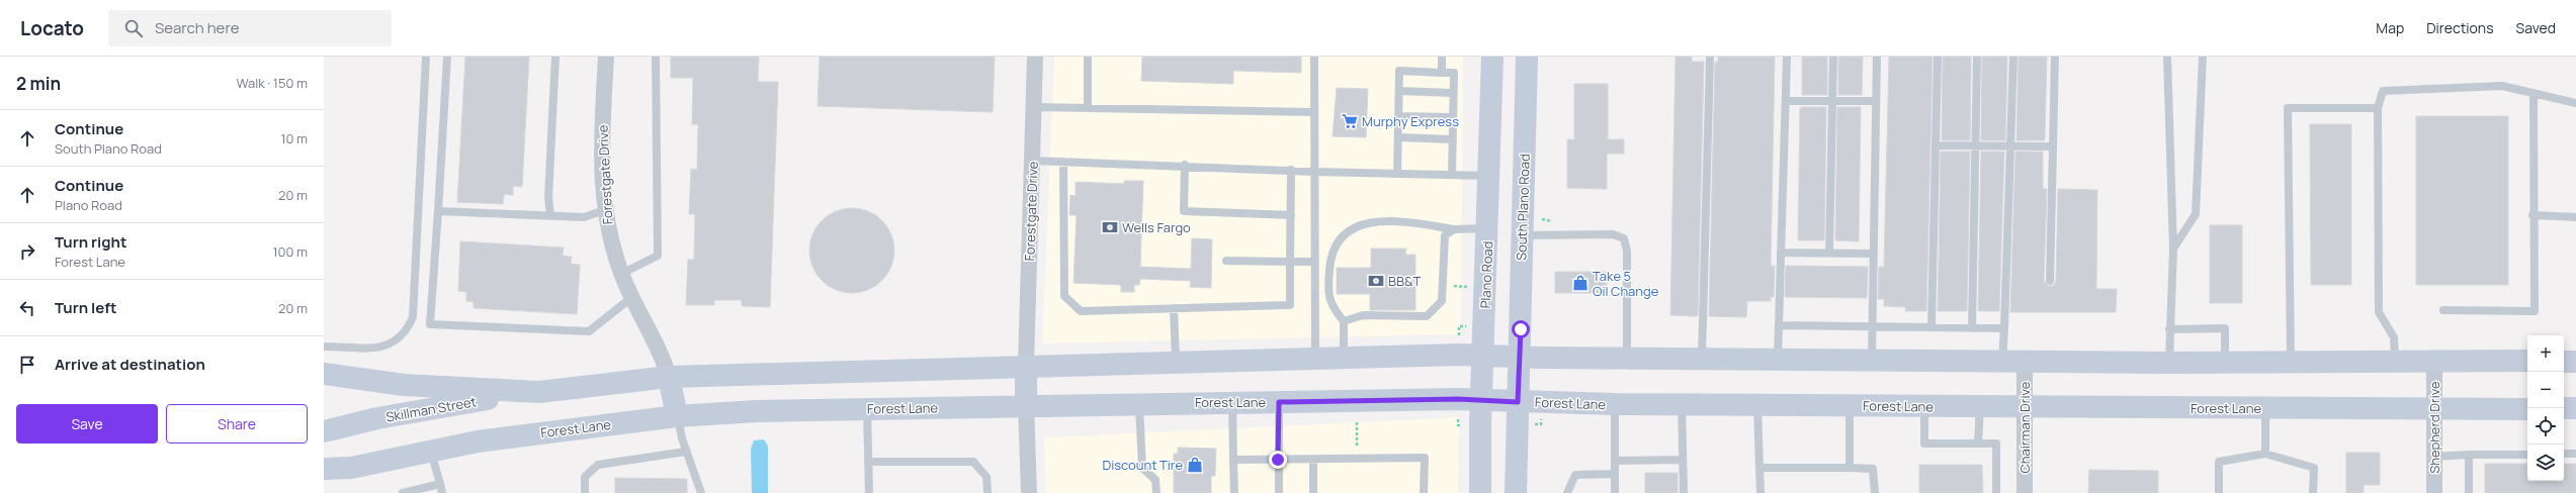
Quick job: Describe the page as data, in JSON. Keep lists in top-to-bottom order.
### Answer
{
  "streets": {
    "main road": [
      "South Plano Road",
      "Plano Road",
      "Forest Lane",
      "Skillman Street"
    ],
    "street": ["Forestgate Drive", "Chairman Drive", "Shepherd Drive"]
  },
  "crossings": [
    ["Plano Road", "Forest Lane"],
    ["Forest Lane", "Chairman Drive"],
    ["Forest Lane", "Shepherd Drive"]
  ],
  "places": {
    "supermarket": ["Murphy Express"],
    "bank": ["Wells Fargo", "BB&T"],
    "shop": ["Take 5 Oil Change", "Discount Tire"]
  },
  "page": {
    "header": "Locato",
    "search": "Search here",
    "nav": ["Map", "Directions", "Saved"],
    "heading": ["2 min", "Walk · 150 m"],
    "list": [
      ["Continue", "South Plano Road", "10 m"],
      ["Continue", "Plano Road", "20 m"],
      ["Turn right", "Forest Lane", "100 m"],
      ["Turn left", "20 m"],
      "Arrive at destination"
    ],
    "map_buttons": ["+", "−"],
    "buttons": ["Save", "Share"]
  }
}
